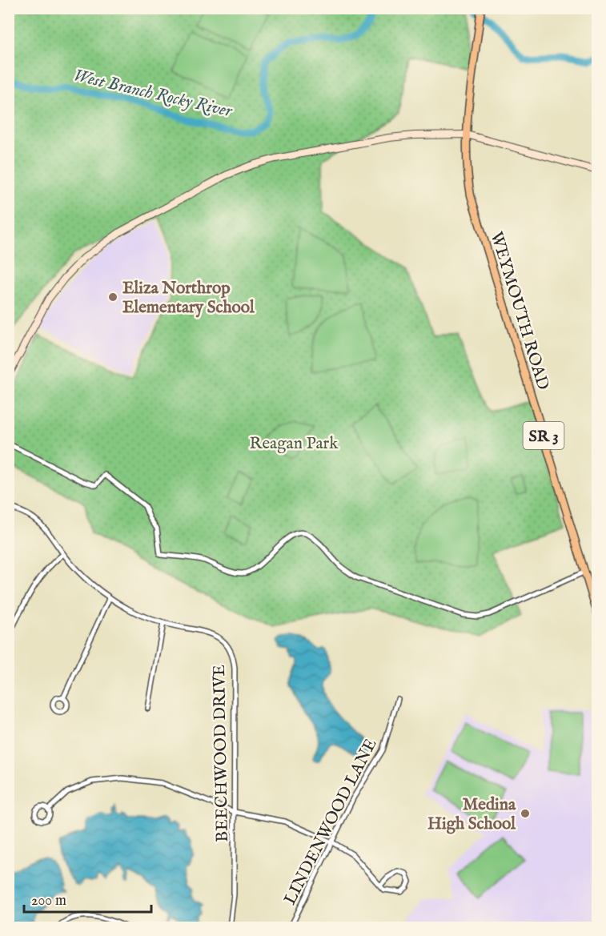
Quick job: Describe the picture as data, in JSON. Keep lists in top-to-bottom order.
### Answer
{
  "streets": {
    "main road": ["WEYMOUTH ROAD", "SR 3"],
    "street": ["BEECHWOOD DRIVE", "LINDENWOOD LANE"]
  },
  "water": ["West Branch Rocky River"],
  "parks": ["Reagan Park"],
  "places": ["Eliza Northrop Elementary School", "Medina High School"],
  "scale_bar": "200 m"
}
